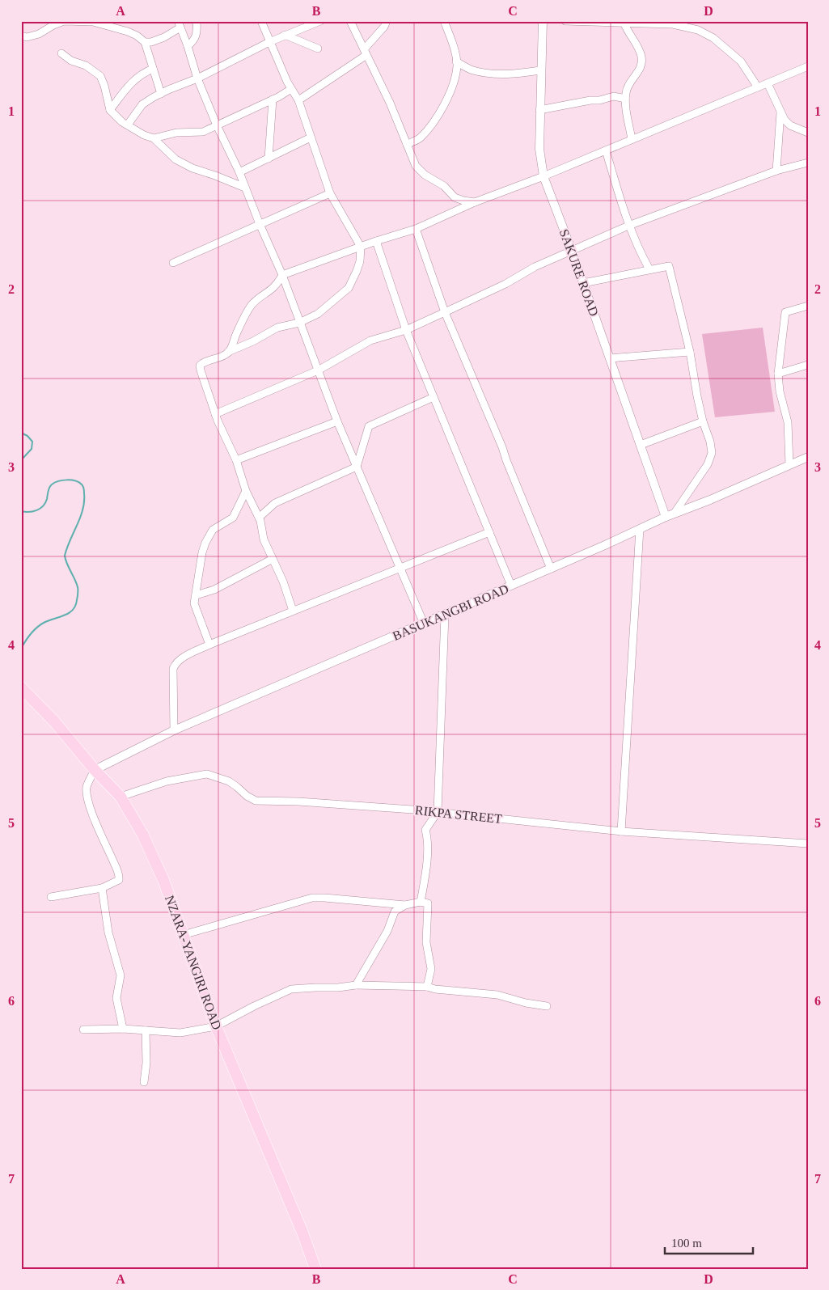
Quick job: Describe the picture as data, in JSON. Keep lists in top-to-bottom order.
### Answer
{
  "streets": {
    "main road": ["NZARA-YANGIRI ROAD"],
    "street": ["SAKURE ROAD", "BASUKANGBI ROAD", "RIKPA STREET"]
  },
  "crossings": [
    ["SAKURE ROAD", "BASUKANGBI ROAD"],
    ["BASUKANGBI ROAD", "NZARA-YANGIRI ROAD"],
    ["RIKPA STREET", "NZARA-YANGIRI ROAD"]
  ],
  "scale_bar": "100 m",
  "grid": {
    "columns": [
      "A",
      "B",
      "C",
      "D"
    ],
    "rows": [
      "1",
      "2",
      "3",
      "4",
      "5",
      "6",
      "7"
    ]
  }
}
